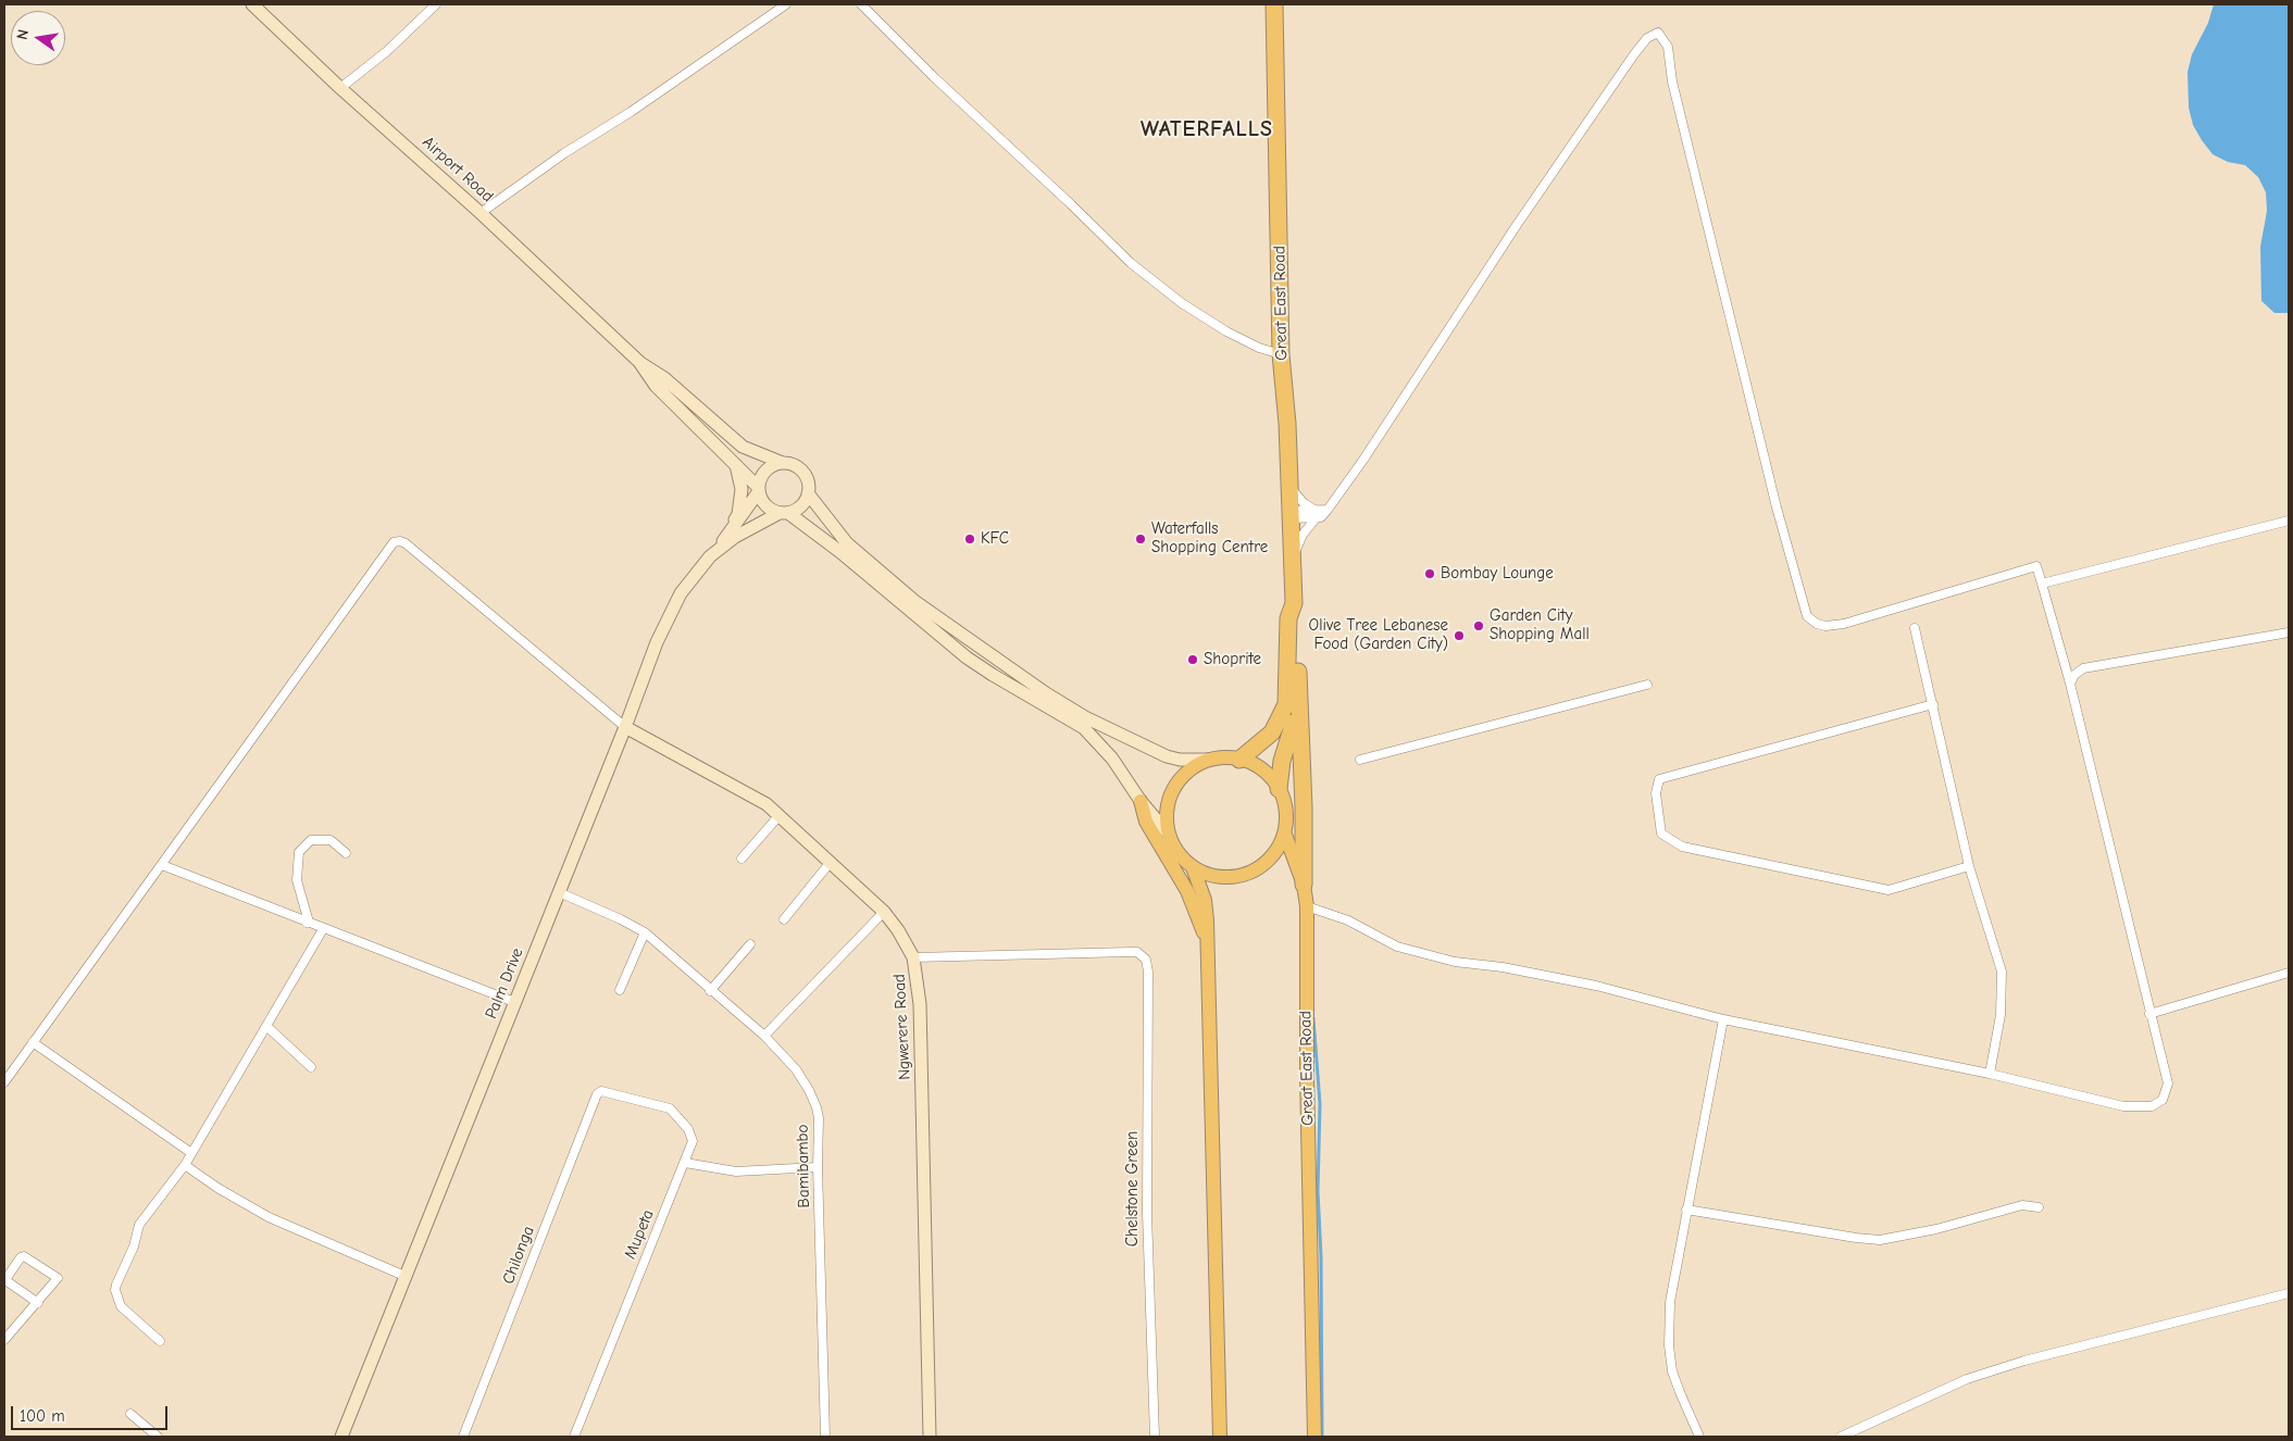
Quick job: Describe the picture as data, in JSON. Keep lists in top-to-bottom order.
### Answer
{
  "streets": {
    "highway": ["Great East Road"],
    "street": [
      "Airport Road",
      "Palm Drive",
      "Ngwerere Road",
      "Bamibambo",
      "Chelstone Green",
      "Mupeta",
      "Chilonga"
    ]
  },
  "crossings": [
    ["Airport Road", "Palm Drive"],
    ["Palm Drive", "Ngwerere Road"],
    ["Palm Drive", "Bamibambo"],
    ["Ngwerere Road", "Chelstone Green"],
    ["Mupeta", "Chilonga"]
  ],
  "districts": ["WATERFALLS"],
  "places": [
    "KFC",
    "Waterfalls Shopping Centre",
    "Bombay Lounge",
    "Garden City Shopping Mall",
    "Olive Tree Lebanese Food (Garden City)",
    "Shoprite"
  ],
  "scale_bar": "100 m",
  "north": "left"
}
